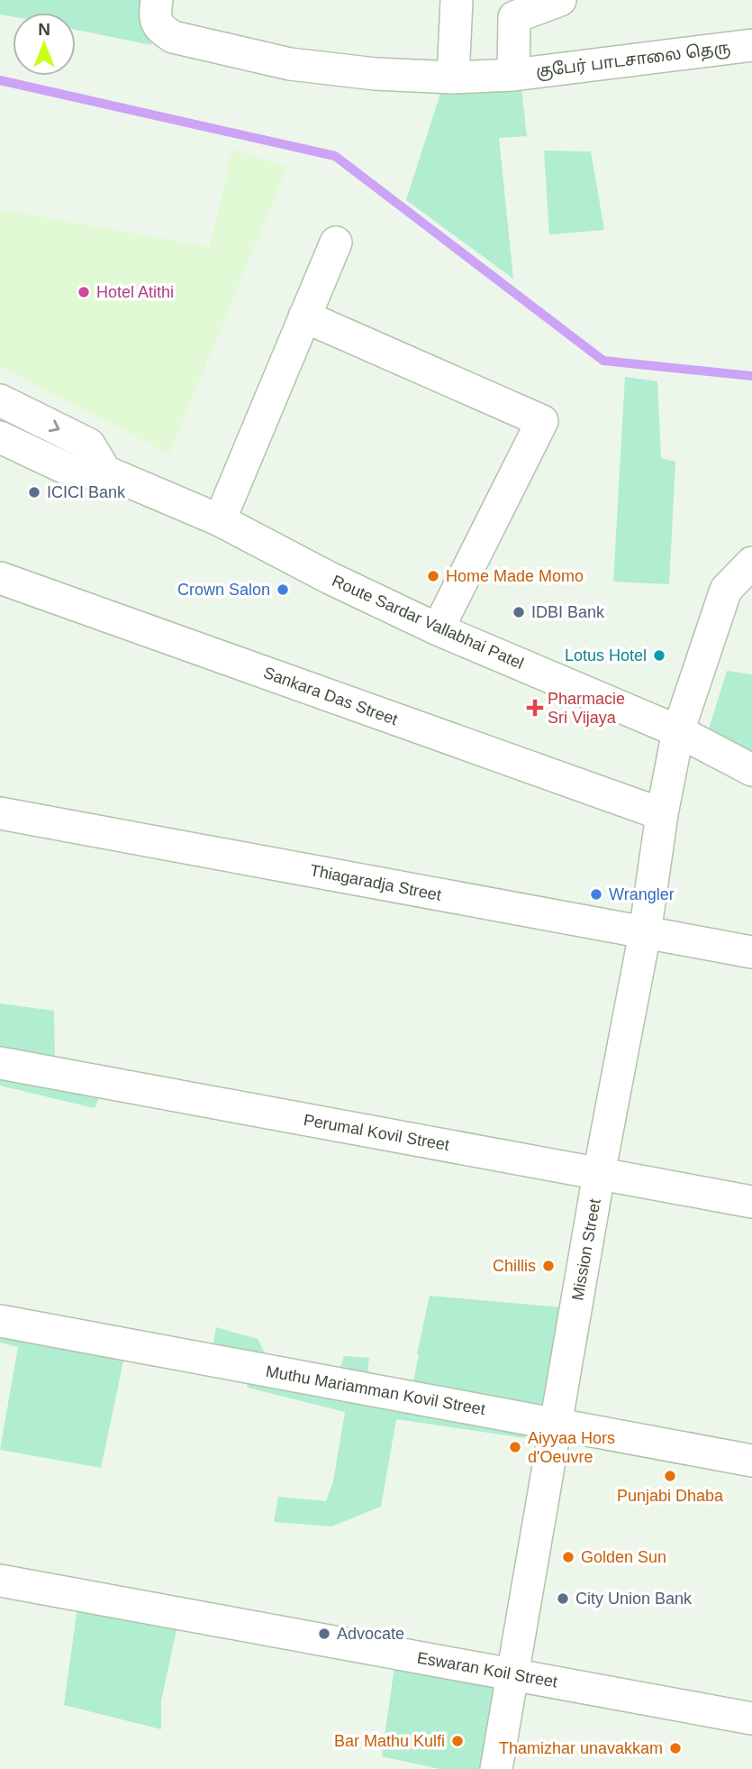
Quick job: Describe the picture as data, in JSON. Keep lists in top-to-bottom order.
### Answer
{
  "streets": {
    "street": [
      "குபேர் பாடசாலை தெரு",
      "Route Sardar Vallabhai Patel",
      "Sankara Das Street",
      "Thiagaradja Street",
      "Perumal Kovil Street",
      "Mission Street",
      "Muthu Mariamman Kovil Street",
      "Eswaran Koil Street"
    ]
  },
  "crossings": [
    ["Route Sardar Vallabhai Patel", "Mission Street"],
    ["Sankara Das Street", "Mission Street"],
    ["Thiagaradja Street", "Mission Street"],
    ["Perumal Kovil Street", "Mission Street"],
    ["Mission Street", "Muthu Mariamman Kovil Street"],
    ["Mission Street", "Eswaran Koil Street"]
  ],
  "places": {
    "other": [
      "Hotel Atithi",
      "ICICI Bank",
      "Home Made Momo",
      "Crown Salon",
      "IDBI Bank",
      "Lotus Hotel",
      "Wrangler",
      "Chillis",
      "Aiyyaa Hors d'Oeuvre",
      "Punjabi Dhaba",
      "Golden Sun",
      "City Union Bank",
      "Advocate",
      "Bar Mathu Kulfi",
      "Thamizhar unavakkam"
    ],
    "health": ["Pharmacie Sri Vijaya"]
  },
  "north": "top"
}
